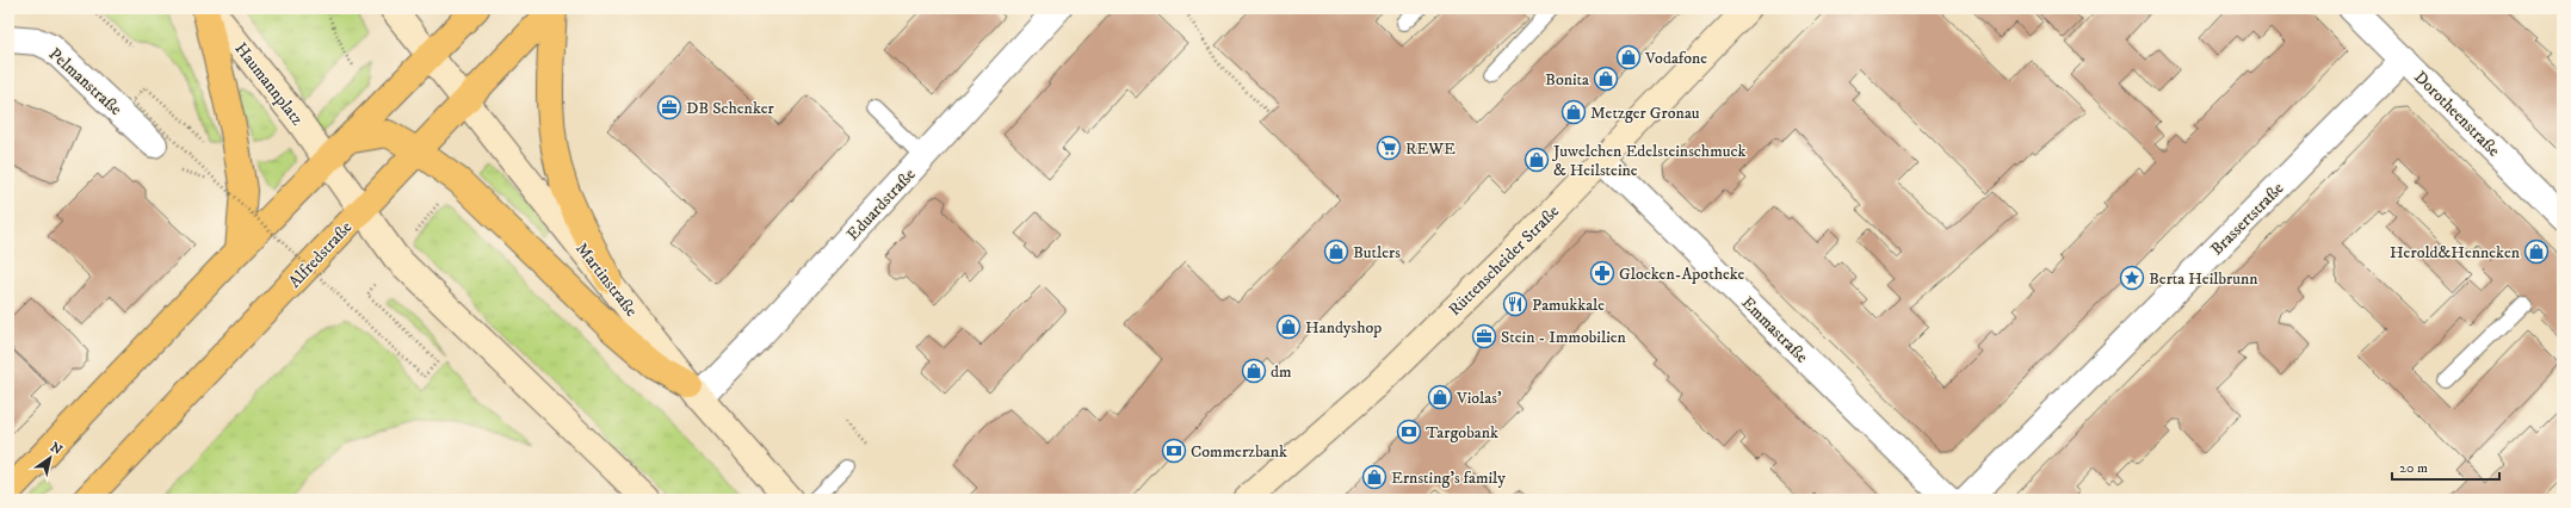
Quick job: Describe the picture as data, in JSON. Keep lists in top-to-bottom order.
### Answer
{
  "streets": {
    "main road": [
      "Haumannplatz",
      "Alfredstraße",
      "Rüttenscheider Straße",
      "Martinstraße"
    ],
    "street": [
      "Pelmanstraße",
      "Dorotheenstraße",
      "Eduardstraße",
      "Brassertstraße",
      "Emmastraße"
    ]
  },
  "crossings": [
    ["Dorotheenstraße", "Brassertstraße"],
    ["Eduardstraße", "Martinstraße"],
    ["Alfredstraße", "Martinstraße"],
    ["Rüttenscheider Straße", "Emmastraße"]
  ],
  "places": {
    "shop": [
      "Vodafone",
      "Bonita",
      "Metzger Gronau",
      "Juwelchen Edelsteinschmuck & Heilsteine",
      "Butlers",
      "Herold&Henneken",
      "Handyshop",
      "dm",
      "Violas'",
      "Ernsting's family"
    ],
    "office": ["DB Schenker", "Stein - Immobilien"],
    "supermarket": ["REWE"],
    "pharmacy": ["Glocken-Apotheke"],
    "place": ["Berta Heilbrunn"],
    "restaurant": ["Pamukkale"],
    "bank": ["Targobank", "Commerzbank"]
  },
  "scale_bar": "20 m",
  "north": "top right"
}
